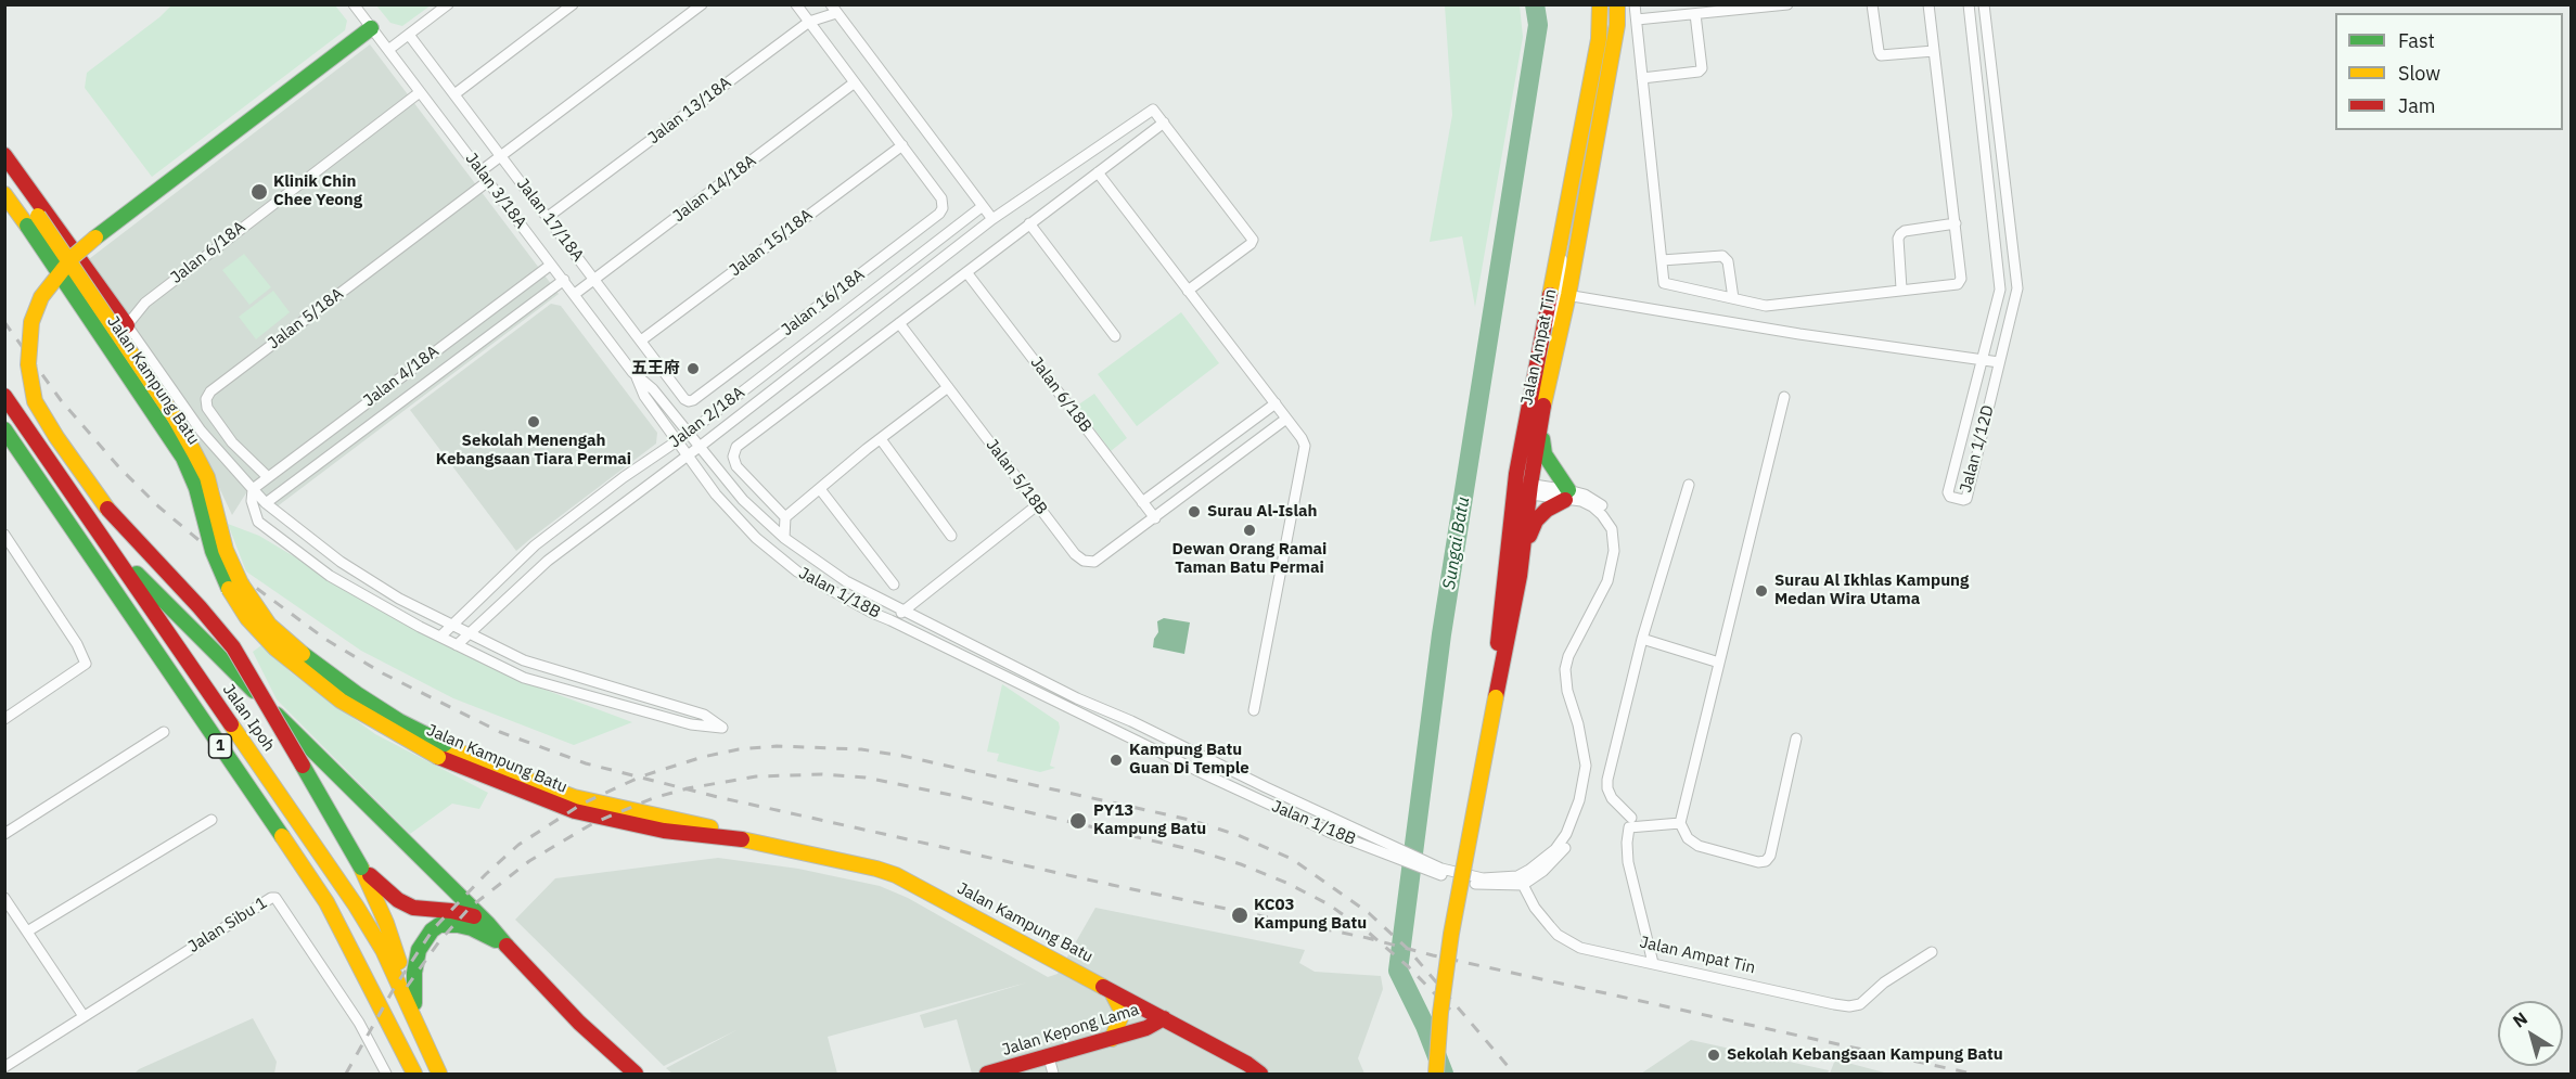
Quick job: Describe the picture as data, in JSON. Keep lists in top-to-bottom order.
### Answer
{
  "streets": {
    "main road": [
      "Jalan Ampat Tin",
      "Jalan Kampung Batu",
      "Jalan Ipoh",
      "1",
      "Jalan Kepong Lama"
    ],
    "street": [
      "Jalan 13/18A",
      "Jalan 14/18A",
      "Jalan 3/18A",
      "Jalan 17/18A",
      "Jalan 15/18A",
      "Jalan 6/18A",
      "Jalan 16/18A",
      "Jalan 5/18A",
      "Jalan 4/18A",
      "Jalan 6/18B",
      "Jalan 2/18A",
      "Jalan 1/12D",
      "Jalan 5/18B",
      "Jalan 1/18B",
      "Jalan Sibu 1"
    ]
  },
  "crossings": [
    ["Jalan 13/18A", "Jalan 17/18A"],
    ["Jalan 14/18A", "Jalan 3/18A"],
    ["Jalan 14/18A", "Jalan 17/18A"],
    ["Jalan 3/18A", "Jalan 6/18A"],
    ["Jalan 3/18A", "Jalan 5/18A"],
    ["Jalan 3/18A", "Jalan 4/18A"],
    ["Jalan 3/18A", "Jalan 2/18A"],
    ["Jalan 3/18A", "Jalan 1/18B"],
    ["Jalan 17/18A", "Jalan 15/18A"],
    ["Jalan 17/18A", "Jalan 16/18A"],
    ["Jalan 15/18A", "Jalan 16/18A"],
    ["Jalan 5/18A", "Jalan 4/18A"],
    ["Jalan Ampat Tin", "Jalan 1/18B"],
    ["Jalan Kampung Batu", "Jalan Kepong Lama"],
    ["Jalan 6/18B", "Jalan 5/18B"],
    ["Jalan 2/18A", "Jalan 1/18B"]
  ],
  "water": ["Sungai Batu"],
  "places": [
    "Klinik Chin Chee Yeong",
    "五王府",
    "Sekolah Menengah Kebangsaan Tiara Permai",
    "Surau Al-Islah",
    "Dewan Orang Ramai Taman Batu Permai",
    "Surau Al Ikhlas Kampung Medan Wira Utama",
    "Kampung Batu Guan Di Temple",
    "PY13 Kampung Batu",
    "KC03 Kampung Batu",
    "Sekolah Kebangsaan Kampung Batu"
  ],
  "legend": ["Fast", "Slow", "Jam"],
  "north": "top left"
}
